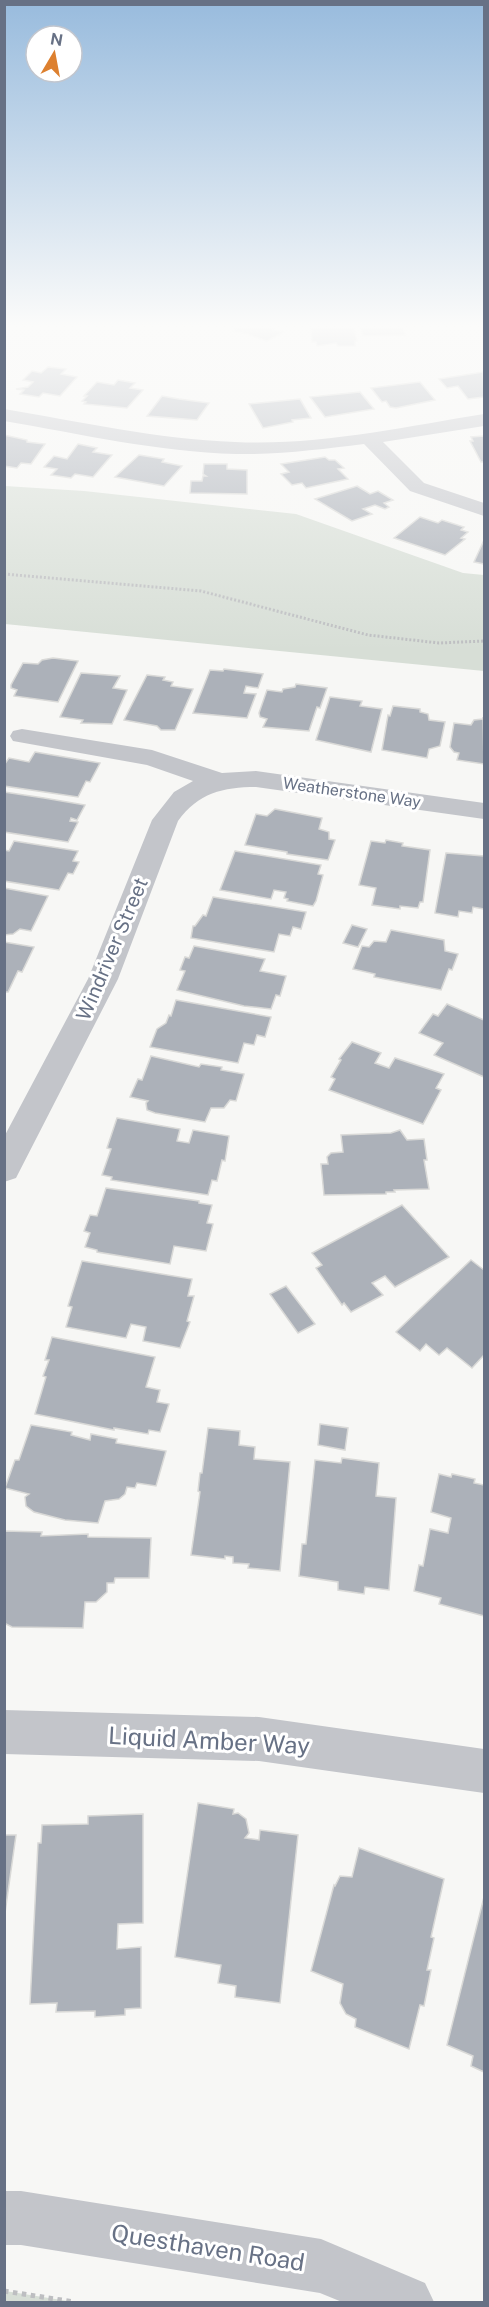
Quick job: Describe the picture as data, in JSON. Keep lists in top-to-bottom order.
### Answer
{
  "streets": {
    "street": [
      "Weatherstone Way",
      "Windriver Street",
      "Liquid Amber Way",
      "Questhaven Road"
    ]
  },
  "crossings": [
    ["Weatherstone Way", "Windriver Street"]
  ],
  "north": "top"
}
